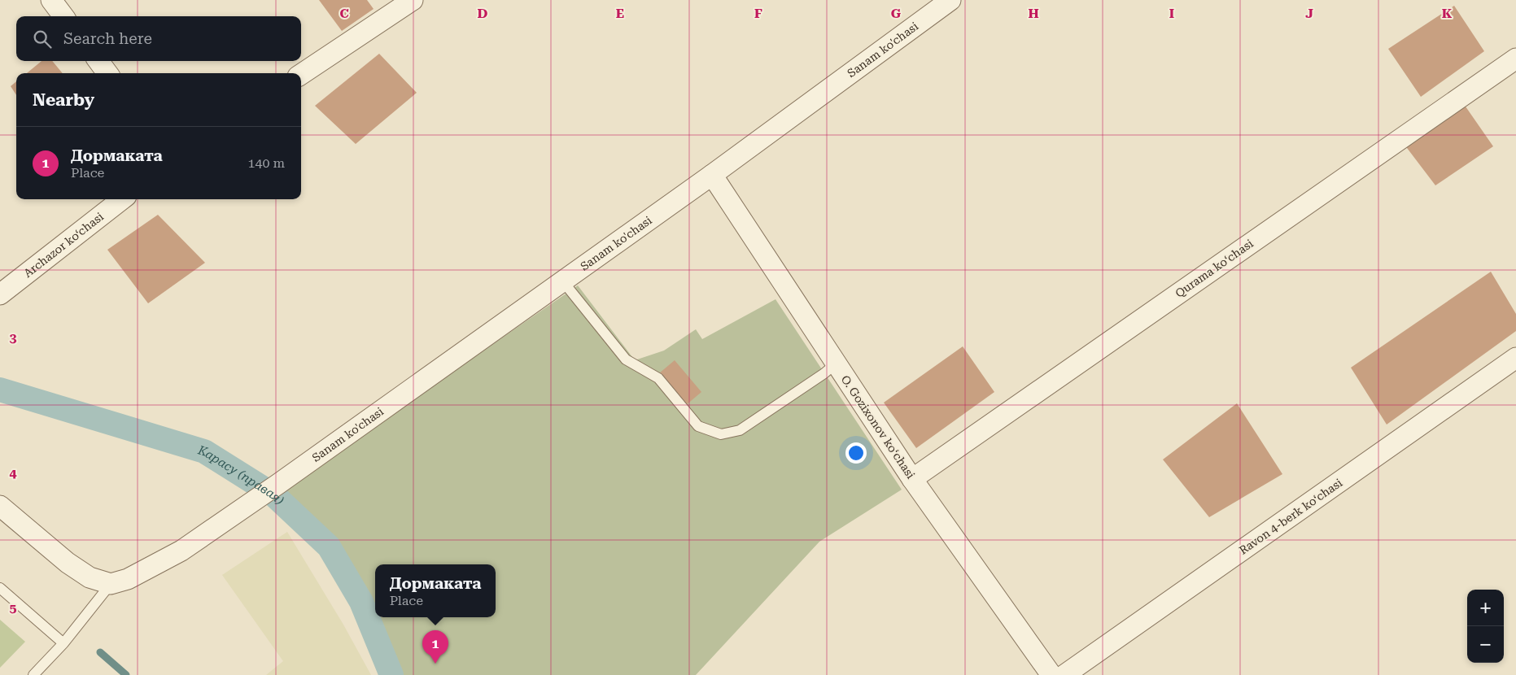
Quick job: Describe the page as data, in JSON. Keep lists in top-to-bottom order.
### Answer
{
  "streets": {
    "street": [
      "Sanam ko'chasi",
      "Archazor ko‘chasi",
      "Qurama koʻchasi",
      "O. Gozixonov koʻchasi",
      "Ravon 4-berk koʻchasi"
    ]
  },
  "crossings": [
    ["Sanam ko'chasi", "O. Gozixonov koʻchasi"],
    ["Qurama koʻchasi", "O. Gozixonov koʻchasi"]
  ],
  "water": ["Карасу (правая)"],
  "page": {
    "search": "Search here",
    "heading": "Nearby",
    "list": [
      {
        "mark": "1",
        "name": "Дормаката",
        "note": "Place",
        "value": "140 m"
      }
    ],
    "popup": ["Дормаката", "Place"],
    "map_buttons": ["+", "−"],
    "pins": "1"
  },
  "grid": {
    "columns": [
      "C",
      "D",
      "E",
      "F",
      "G",
      "H",
      "I",
      "J",
      "K"
    ],
    "rows": ["3", "4", "5"]
  }
}
